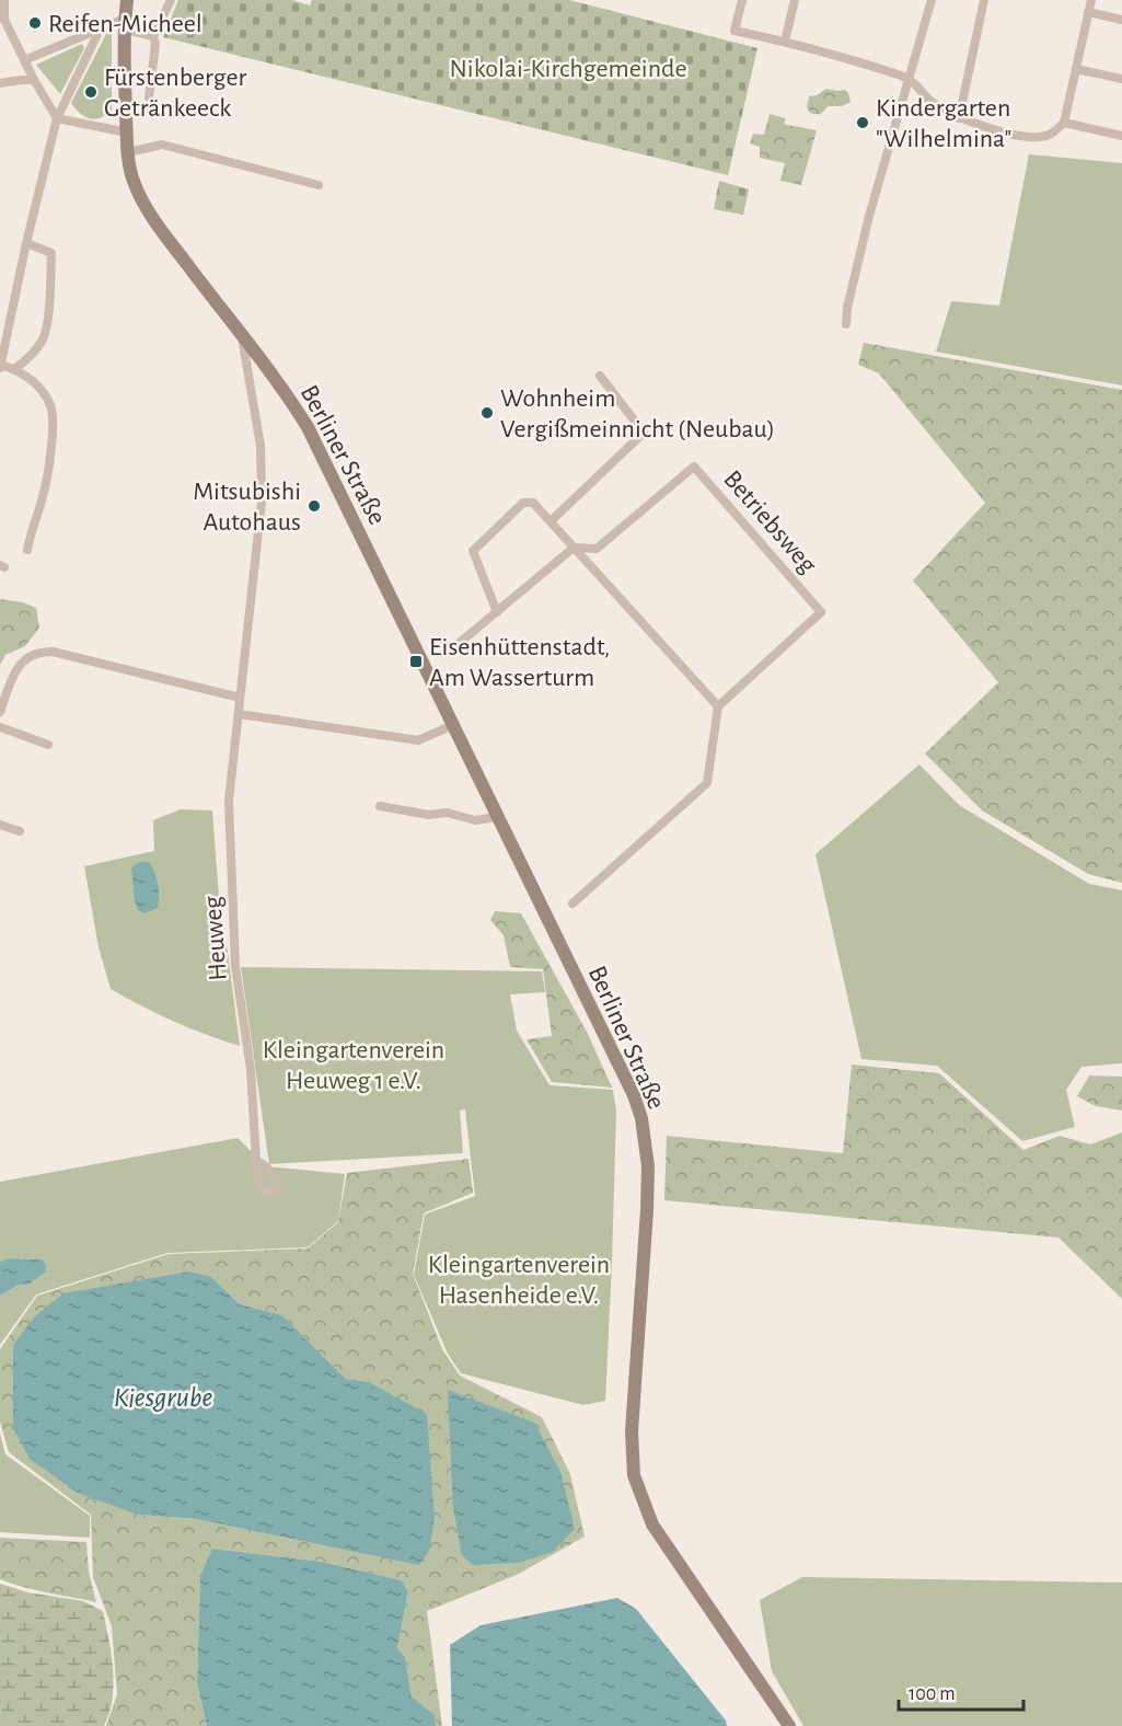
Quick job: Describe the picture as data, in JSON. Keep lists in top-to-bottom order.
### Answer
{
  "streets": {
    "main road": ["Berliner Straße"],
    "street": ["Betriebsweg", "Heuweg"]
  },
  "crossings": [
    ["Berliner Straße", "Heuweg"]
  ],
  "water": ["Kiesgrube"],
  "parks": ["Nikolai-Kirchgemeinde", "Kleingartenverein Heuweg 1 e.V.", "Kleingartenverein Hasenheide e.V."],
  "places": {
    "other": [
      "Reifen-Micheel",
      "Fürstenberger Getränkeeck",
      "Kindergarten \"Wilhelmina\"",
      "Wohnheim Vergißmeinnicht (Neubau)",
      "Mitsubishi Autohaus"
    ],
    "transit": ["Eisenhüttenstadt, Am Wasserturm"]
  },
  "scale_bar": "100 m"
}
